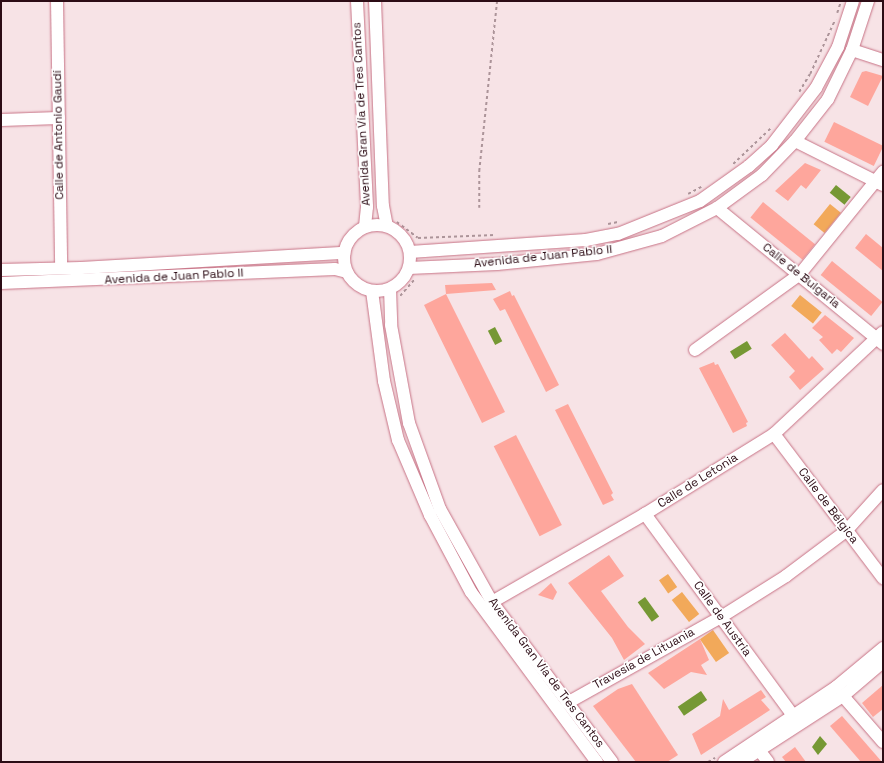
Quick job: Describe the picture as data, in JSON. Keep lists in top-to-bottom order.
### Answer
{
  "streets": {
    "street": [
      "Avenida Gran Vía de Tres Cantos",
      "Calle de Antonio Gaudí",
      "Avenida de Juan Pablo II",
      "Calle de Bulgaria",
      "Calle de Letonia",
      "Calle de Bélgica",
      "Calle de Austria",
      "Travesía de Lituania"
    ]
  },
  "crossings": [
    ["Avenida Gran Vía de Tres Cantos", "Avenida de Juan Pablo II"],
    ["Avenida Gran Vía de Tres Cantos", "Calle de Letonia"],
    ["Avenida Gran Vía de Tres Cantos", "Travesía de Lituania"],
    ["Calle de Antonio Gaudí", "Avenida de Juan Pablo II"],
    ["Avenida de Juan Pablo II", "Calle de Bulgaria"],
    ["Calle de Bulgaria", "Calle de Letonia"],
    ["Calle de Letonia", "Calle de Bélgica"],
    ["Calle de Letonia", "Calle de Austria"],
    ["Calle de Bélgica", "Travesía de Lituania"],
    ["Calle de Austria", "Travesía de Lituania"]
  ]
}
